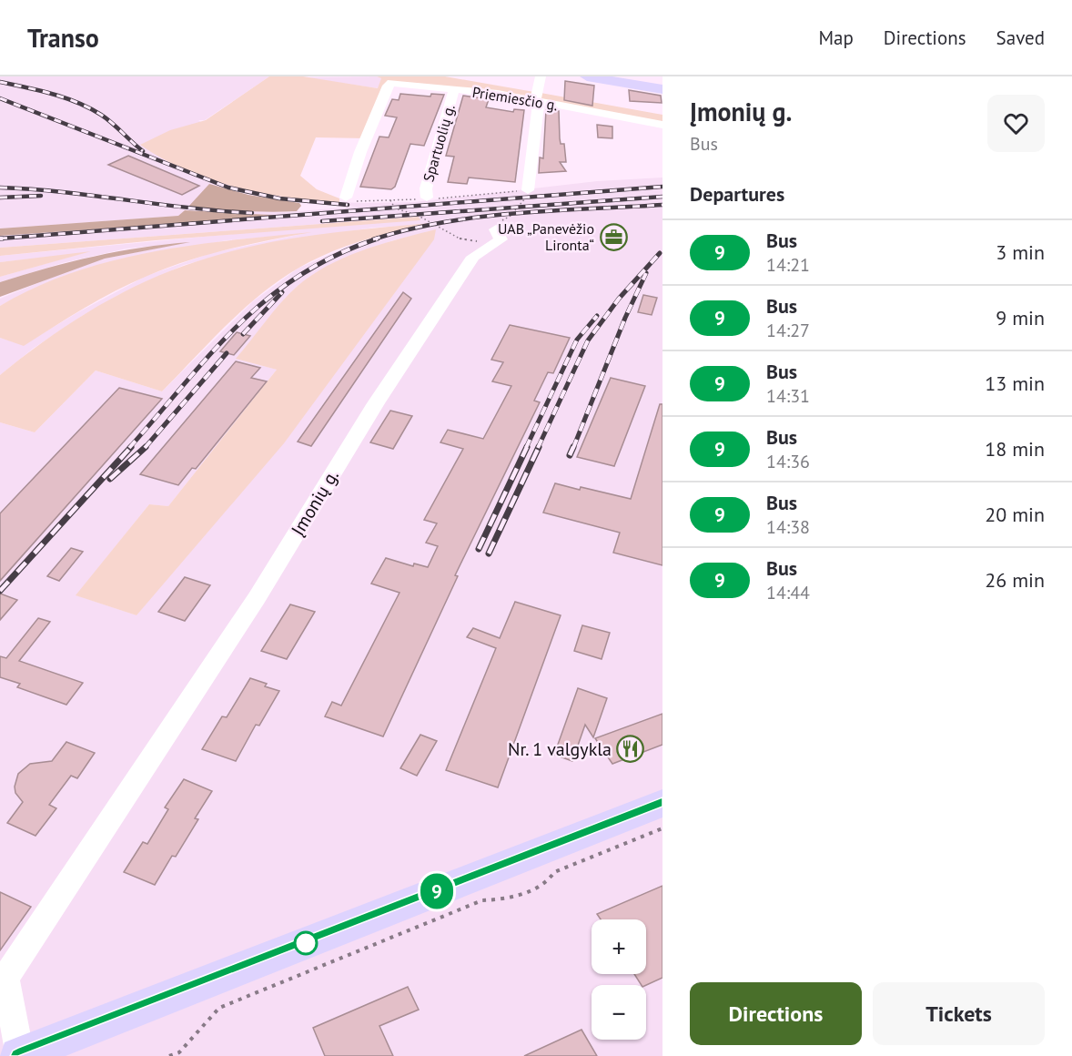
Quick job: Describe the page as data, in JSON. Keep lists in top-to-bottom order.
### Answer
{
  "streets": {
    "street": ["Priemiesčio g.", "Spartuolių g.", "Įmonių g."]
  },
  "crossings": [
    ["Priemiesčio g.", "Spartuolių g."]
  ],
  "places": {
    "office": ["UAB „Panevėžio Lironta“"],
    "restaurant": ["Nr. 1 valgykla"]
  },
  "lines": ["bus line 9"],
  "page": {
    "header": "Transo",
    "nav": ["Map", "Directions", "Saved"],
    "on_map": "9",
    "heading": [
      ["Įmonių g.", "Bus"],
      "Departures"
    ],
    "list": [
      {
        "mark": "9",
        "name": "Bus",
        "note": "14:21",
        "value": "3 min"
      },
      {
        "mark": "9",
        "name": "Bus",
        "note": "14:27",
        "value": "9 min"
      },
      {
        "mark": "9",
        "name": "Bus",
        "note": "14:31",
        "value": "13 min"
      },
      {
        "mark": "9",
        "name": "Bus",
        "note": "14:36",
        "value": "18 min"
      },
      {
        "mark": "9",
        "name": "Bus",
        "note": "14:38",
        "value": "20 min"
      },
      {
        "mark": "9",
        "name": "Bus",
        "note": "14:44",
        "value": "26 min"
      }
    ],
    "map_buttons": ["+", "−"],
    "buttons": ["Directions", "Tickets"]
  }
}
